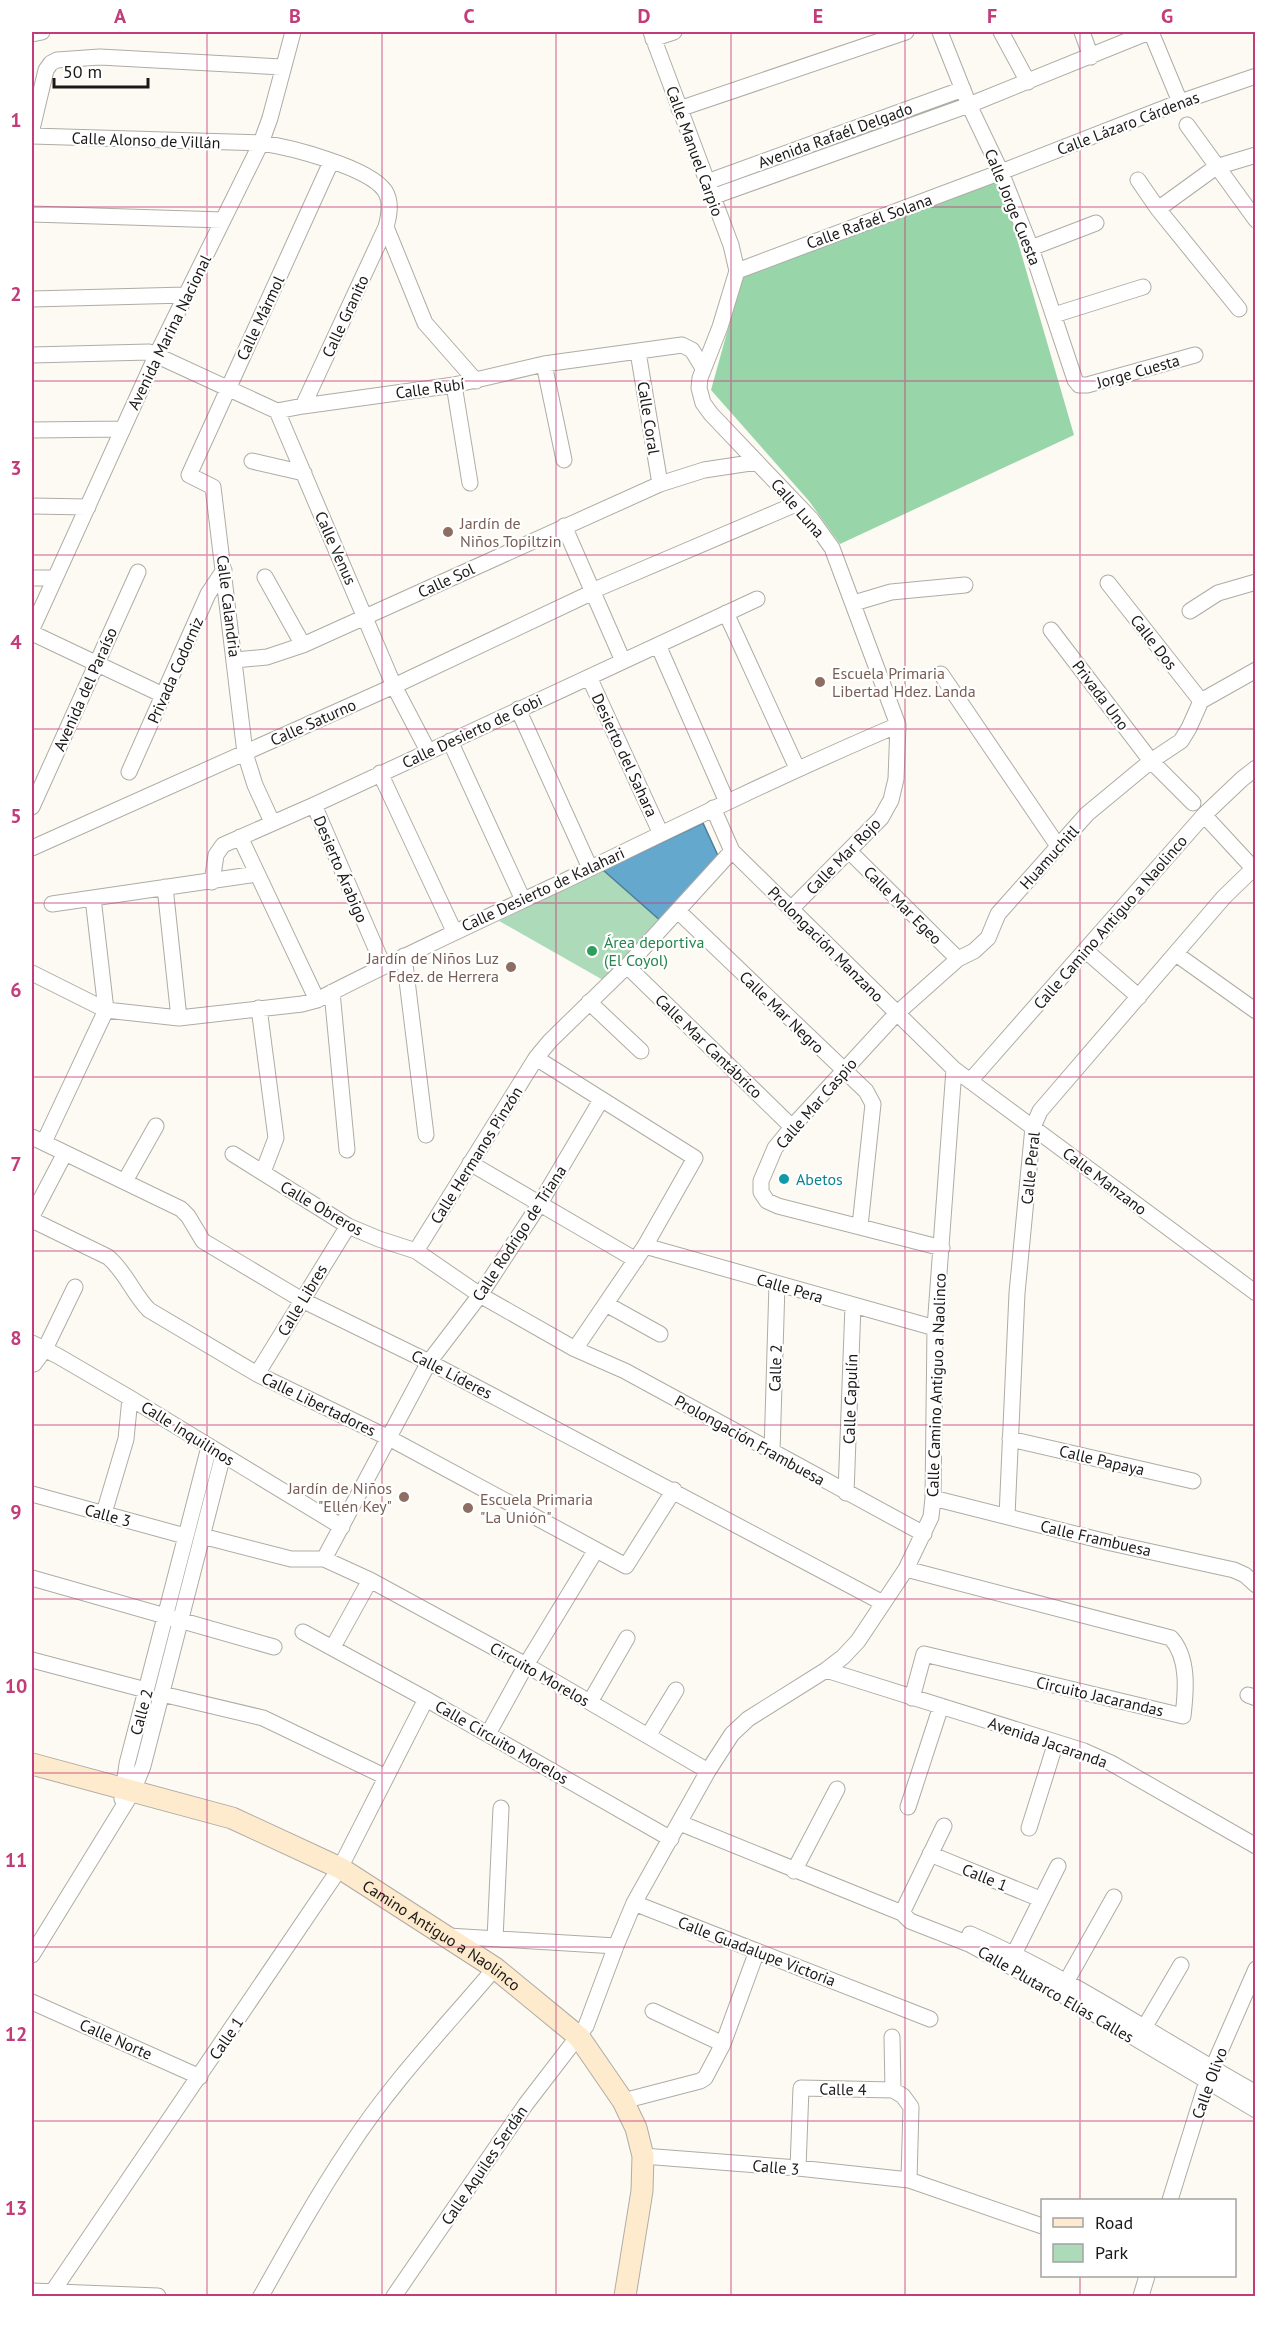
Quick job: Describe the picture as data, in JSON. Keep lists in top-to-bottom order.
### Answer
{
  "streets": {
    "main road": ["Camino Antiguo a Naolinco"],
    "street": [
      "Calle Lázaro Cárdenas",
      "Avenida Rafaél Delgado",
      "Calle Alonso de Villán",
      "Calle Manuel Carpio",
      "Calle Jorge Cuesta",
      "Calle Rafaél Solana",
      "Calle Granito",
      "Calle Mármol",
      "Avenida Marina Nacional",
      "Jorge Cuesta",
      "Calle Rubí",
      "Calle Coral",
      "Calle Luna",
      "Calle Venus",
      "Calle Sol",
      "Calle Calandria",
      "Calle Dos",
      "Privada Codorniz",
      "Avenida del Paraíso",
      "Privada Uno",
      "Calle Saturno",
      "Calle Desierto de Gobi",
      "Desierto del Sahara",
      "Calle Mar Rojo",
      "Huamuchitl",
      "Desierto Árabigo",
      "Calle Desierto de Kalahari",
      "Calle Mar Egeo",
      "Calle Camino Antiguo a Naolinco",
      "Prolongación Manzano",
      "Calle Mar Negro",
      "Calle Mar Cantábrico",
      "Calle Mar Caspio",
      "Calle Hermanos Pinzón",
      "Calle Peral",
      "Calle Manzano",
      "Calle Obreros",
      "Calle Rodrigo de Triana",
      "Calle Pera",
      "Calle Libres",
      "Calle 2",
      "Calle Líderes",
      "Calle Capulín",
      "Calle Libertadores",
      "Calle Inquilinos",
      "Prolongación Frambuesa",
      "Calle Papaya",
      "Calle 3",
      "Calle Frambuesa",
      "Circuito Morelos",
      "Circuito Jacarandas",
      "Calle Circuito Morelos",
      "Avenida Jacaranda",
      "Calle 1",
      "Calle Guadalupe Victoria",
      "Calle Plutarco Elías Calles",
      "Calle Norte",
      "Calle Olivo",
      "Calle 4",
      "Calle Aquiles Serdán"
    ]
  },
  "crossings": [
    ["Calle Lázaro Cárdenas", "Calle Jorge Cuesta"],
    ["Calle Lázaro Cárdenas", "Calle Rafaél Solana"],
    ["Avenida Rafaél Delgado", "Calle Manuel Carpio"],
    ["Avenida Rafaél Delgado", "Calle Jorge Cuesta"],
    ["Calle Alonso de Villán", "Calle Granito"],
    ["Calle Alonso de Villán", "Calle Mármol"],
    ["Calle Alonso de Villán", "Avenida Marina Nacional"],
    ["Calle Manuel Carpio", "Calle Rafaél Solana"],
    ["Calle Manuel Carpio", "Calle Luna"],
    ["Calle Jorge Cuesta", "Calle Rafaél Solana"],
    ["Calle Jorge Cuesta", "Jorge Cuesta"],
    ["Calle Rafaél Solana", "Calle Luna"],
    ["Calle Granito", "Calle Rubí"],
    ["Calle Mármol", "Calle Calandria"],
    ["Calle Rubí", "Calle Coral"],
    ["Calle Rubí", "Calle Luna"],
    ["Calle Rubí", "Calle Venus"],
    ["Calle Coral", "Calle Sol"],
    ["Calle Luna", "Calle Sol"],
    ["Calle Luna", "Calle Saturno"],
    ["Calle Luna", "Calle Mar Rojo"],
    ["Calle Luna", "Calle Desierto de Kalahari"],
    ["Calle Venus", "Calle Sol"],
    ["Calle Venus", "Calle Saturno"],
    ["Calle Venus", "Calle Desierto de Gobi"],
    ["Calle Sol", "Calle Calandria"],
    ["Calle Calandria", "Privada Codorniz"],
    ["Calle Calandria", "Calle Saturno"],
    ["Calle Calandria", "Calle Desierto de Gobi"],
    ["Calle Dos", "Huamuchitl"],
    ["Privada Uno", "Huamuchitl"],
    ["Calle Desierto de Gobi", "Desierto del Sahara"],
    ["Calle Desierto de Gobi", "Desierto Árabigo"],
    ["Calle Desierto de Gobi", "Prolongación Manzano"],
    ["Desierto del Sahara", "Calle Desierto de Kalahari"],
    ["Calle Mar Rojo", "Calle Mar Egeo"],
    ["Calle Mar Rojo", "Prolongación Manzano"],
    ["Huamuchitl", "Calle Mar Egeo"],
    ["Huamuchitl", "Prolongación Manzano"],
    ["Huamuchitl", "Calle Mar Caspio"],
    ["Desierto Árabigo", "Calle Desierto de Kalahari"],
    ["Calle Desierto de Kalahari", "Prolongación Manzano"],
    ["Calle Camino Antiguo a Naolinco", "Prolongación Manzano"],
    ["Calle Camino Antiguo a Naolinco", "Calle Mar Caspio"],
    ["Calle Camino Antiguo a Naolinco", "Calle Manzano"],
    ["Calle Camino Antiguo a Naolinco", "Calle Pera"],
    ["Calle Camino Antiguo a Naolinco", "Calle Líderes"],
    ["Calle Camino Antiguo a Naolinco", "Prolongación Frambuesa"],
    ["Calle Camino Antiguo a Naolinco", "Calle Frambuesa"],
    ["Calle Camino Antiguo a Naolinco", "Circuito Morelos"],
    ["Calle Camino Antiguo a Naolinco", "Circuito Jacarandas"],
    ["Calle Camino Antiguo a Naolinco", "Calle Circuito Morelos"],
    ["Calle Camino Antiguo a Naolinco", "Avenida Jacaranda"],
    ["Calle Camino Antiguo a Naolinco", "Camino Antiguo a Naolinco"],
    ["Calle Camino Antiguo a Naolinco", "Calle Guadalupe Victoria"],
    ["Calle Camino Antiguo a Naolinco", "Calle Plutarco Elías Calles"],
    ["Calle Camino Antiguo a Naolinco", "Calle Aquiles Serdán"],
    ["Prolongación Manzano", "Calle Mar Caspio"],
    ["Prolongación Manzano", "Calle Manzano"],
    ["Calle Mar Negro", "Calle Mar Caspio"],
    ["Calle Mar Cantábrico", "Calle Mar Caspio"],
    ["Calle Hermanos Pinzón", "Calle Obreros"],
    ["Calle Peral", "Calle Manzano"],
    ["Calle Peral", "Calle Papaya"],
    ["Calle Peral", "Calle Frambuesa"],
    ["Calle Obreros", "Calle Rodrigo de Triana"],
    ["Calle Obreros", "Calle Libres"],
    ["Calle Obreros", "Prolongación Frambuesa"],
    ["Calle Rodrigo de Triana", "Calle Líderes"],
    ["Calle Rodrigo de Triana", "Calle Libertadores"],
    ["Calle Rodrigo de Triana", "Calle Inquilinos"],
    ["Calle Rodrigo de Triana", "Prolongación Frambuesa"],
    ["Calle Rodrigo de Triana", "Circuito Morelos"],
    ["Calle Pera", "Calle 2"],
    ["Calle Pera", "Calle Capulín"],
    ["Calle Libres", "Calle Líderes"],
    ["Calle Libres", "Calle Libertadores"],
    ["Calle 2", "Calle Inquilinos"],
    ["Calle 2", "Prolongación Frambuesa"],
    ["Calle 2", "Calle 3"],
    ["Calle 2", "Camino Antiguo a Naolinco"],
    ["Calle Líderes", "Calle Libertadores"],
    ["Calle Capulín", "Prolongación Frambuesa"],
    ["Calle 3", "Camino Antiguo a Naolinco"],
    ["Calle 3", "Calle 4"],
    ["Circuito Jacarandas", "Avenida Jacaranda"],
    ["Calle Circuito Morelos", "Calle 1"],
    ["Calle 1", "Camino Antiguo a Naolinco"],
    ["Calle 1", "Calle Norte"],
    ["Camino Antiguo a Naolinco", "Calle Aquiles Serdán"],
    ["Calle Plutarco Elías Calles", "Calle Olivo"]
  ],
  "places": [
    "Jardín de Niños Topiltzin",
    "Escuela Primaria Libertad Hdez. Landa",
    "Área deportiva (El Coyol)",
    "Jardín de Niños Luz Fdez. de Herrera",
    "Abetos",
    "Jardín de Niños \"Ellen Key\"",
    "Escuela Primaria \"La Unión\""
  ],
  "legend": ["Road", "Park"],
  "scale_bar": "50 m",
  "grid": {
    "columns": [
      "A",
      "B",
      "C",
      "D",
      "E",
      "F",
      "G"
    ],
    "rows": [
      "1",
      "2",
      "3",
      "4",
      "5",
      "6",
      "7",
      "8",
      "9",
      "10",
      "11",
      "12",
      "13"
    ]
  }
}
